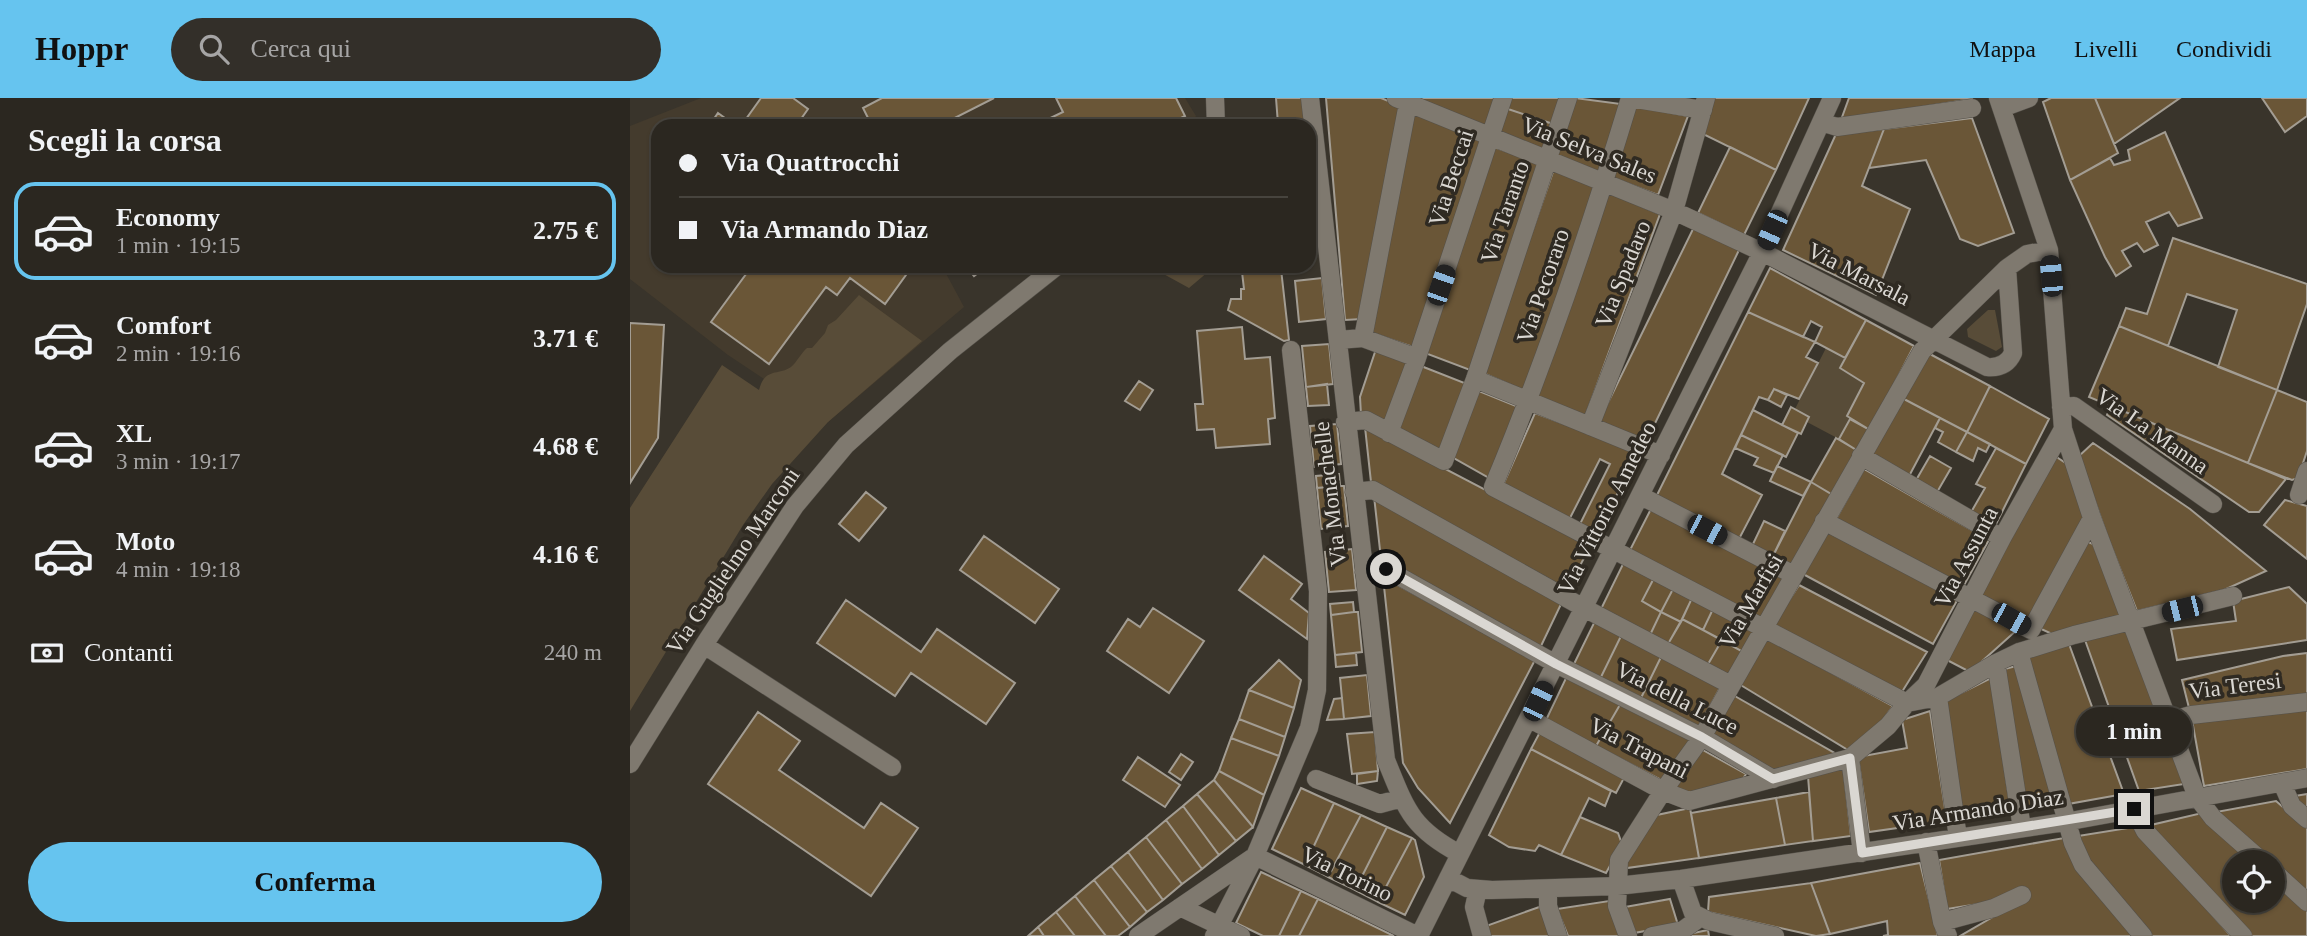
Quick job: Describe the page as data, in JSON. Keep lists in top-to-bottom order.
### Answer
{
  "streets": {
    "street": [
      "Via Selva Sales",
      "Via Beccai",
      "Via Taranto",
      "Via Spadaro",
      "Via Marsala",
      "Via Pecoraro",
      "Via La Manna",
      "Via Monachelle",
      "Via Vittorio Amedeo",
      "Via Assunta",
      "Via Guglielmo Marconi",
      "Via Marfisi",
      "Via Teresi",
      "Via della Luce",
      "Via Trapani",
      "Via Armando Diaz",
      "Via Torino"
    ]
  },
  "crossings": [
    ["Via Selva Sales", "Via Beccai"],
    ["Via Selva Sales", "Via Taranto"],
    ["Via Selva Sales", "Via Spadaro"],
    ["Via Selva Sales", "Via Marsala"],
    ["Via Selva Sales", "Via Pecoraro"],
    ["Via Selva Sales", "Via Vittorio Amedeo"],
    ["Via Beccai", "Via Taranto"],
    ["Via Marsala", "Via Vittorio Amedeo"],
    ["Via Marsala", "Via Marfisi"],
    ["Via Pecoraro", "Via Vittorio Amedeo"],
    ["Via Monachelle", "Via Vittorio Amedeo"],
    ["Via Monachelle", "Via della Luce"],
    ["Via Vittorio Amedeo", "Via della Luce"],
    ["Via Vittorio Amedeo", "Via Trapani"],
    ["Via Vittorio Amedeo", "Via Armando Diaz"],
    ["Via Vittorio Amedeo", "Via Torino"],
    ["Via Assunta", "Via Trapani"],
    ["Via Marfisi", "Via della Luce"],
    ["Via Marfisi", "Via Trapani"],
    ["Via Marfisi", "Via Armando Diaz"],
    ["Via della Luce", "Via Trapani"]
  ],
  "page": {
    "header": "Hoppr",
    "search": "Cerca qui",
    "nav": ["Mappa", "Livelli", "Condividi"],
    "heading": "Scegli la corsa",
    "banner": ["Via Quattrocchi", "Via Armando Diaz"],
    "list": [
      {
        "name": "Economy",
        "note": "1 min · 19:15",
        "value": "2.75 €"
      },
      {
        "name": "Comfort",
        "note": "2 min · 19:16",
        "value": "3.71 €"
      },
      {
        "name": "XL",
        "note": "3 min · 19:17",
        "value": "4.68 €"
      },
      {
        "name": "Moto",
        "note": "4 min · 19:18",
        "value": "4.16 €"
      }
    ],
    "pay": ["Contanti", "240 m"],
    "bubble": "1 min",
    "buttons": "Conferma"
  }
}
